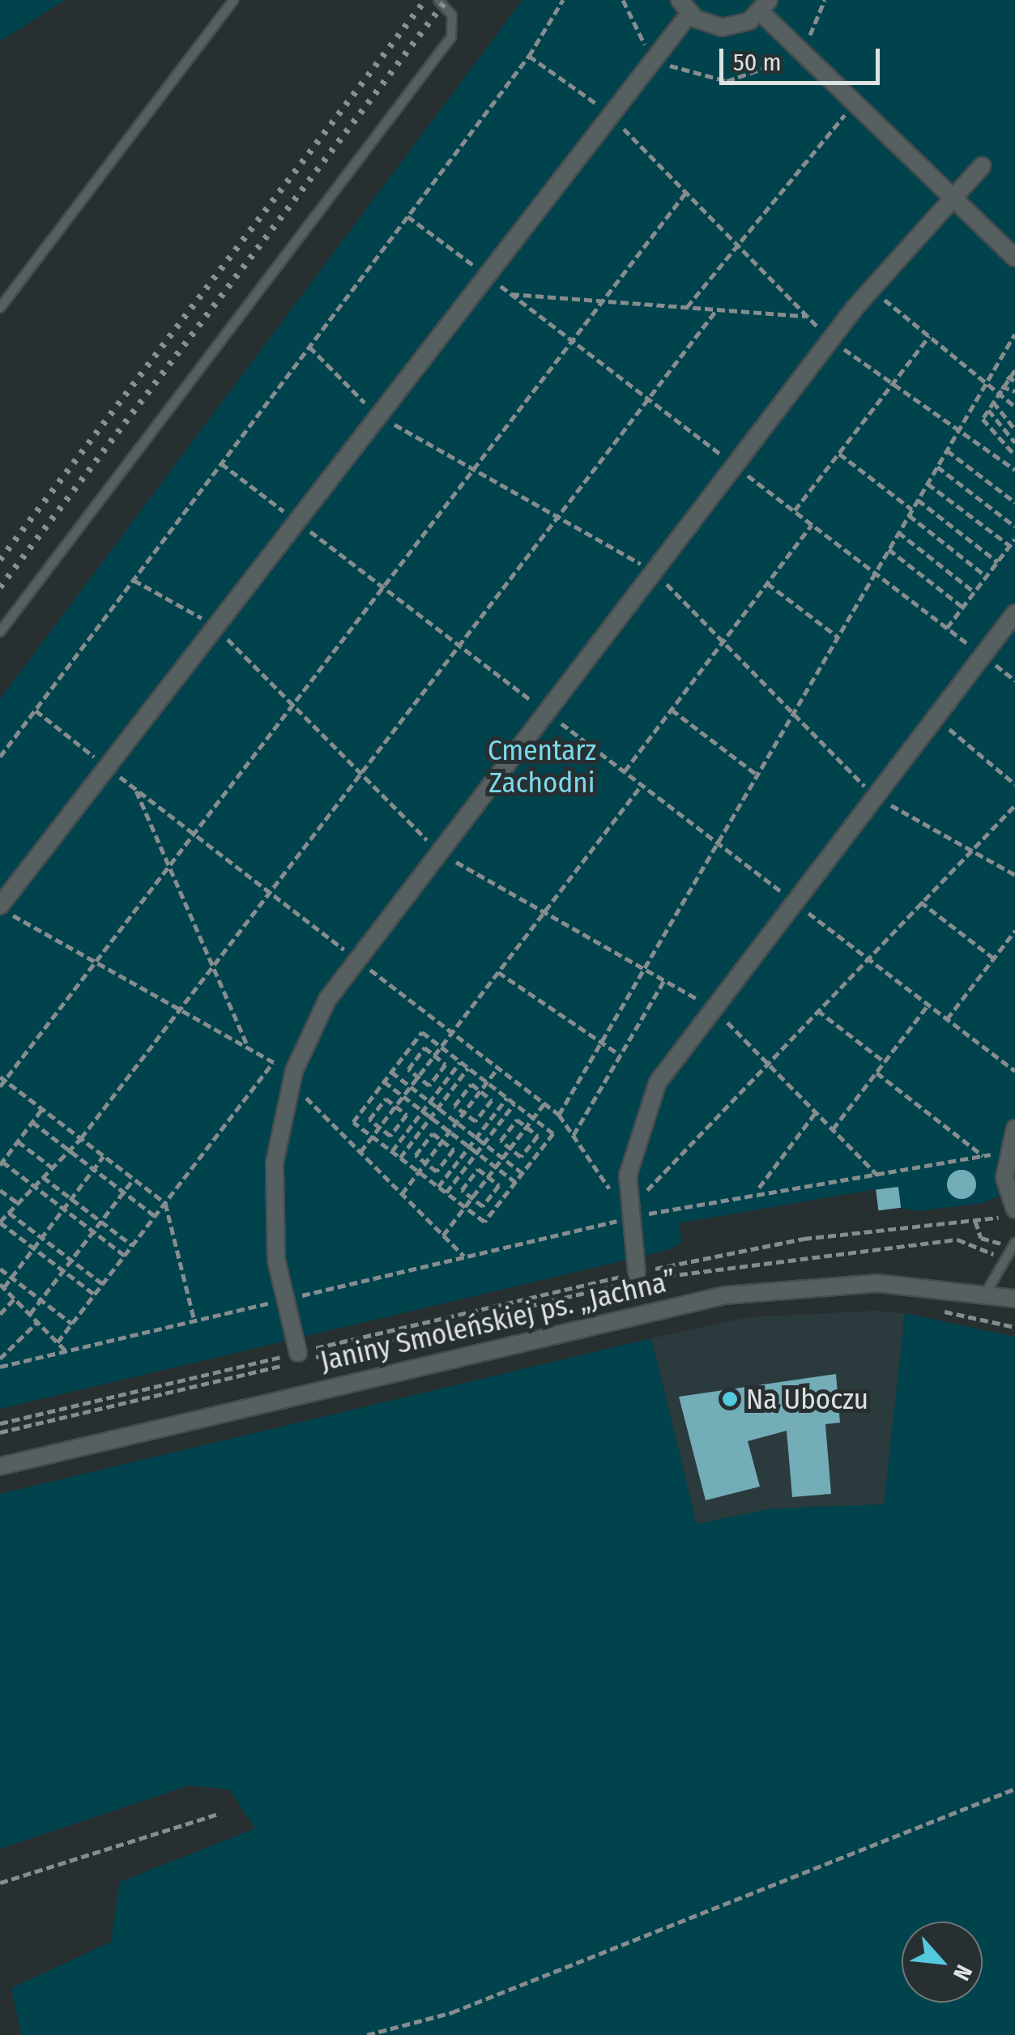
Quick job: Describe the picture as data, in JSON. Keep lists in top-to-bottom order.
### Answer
{
  "streets": {
    "street": ["Janiny Smoleńskiej ps. „Jachna”"]
  },
  "parks": ["Cmentarz Zachodni"],
  "places": ["Na Uboczu"],
  "scale_bar": "50 m",
  "north": "bottom right"
}
